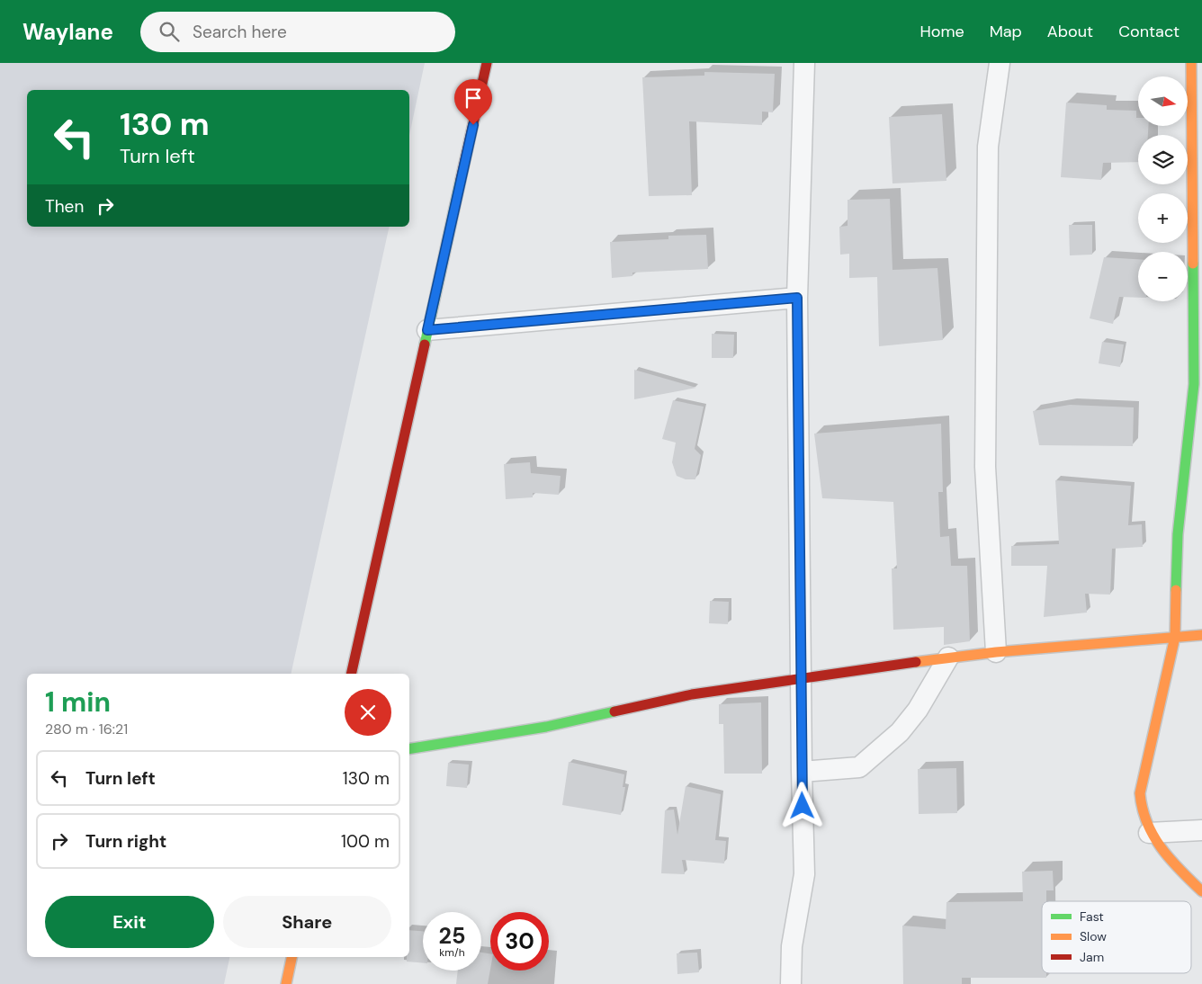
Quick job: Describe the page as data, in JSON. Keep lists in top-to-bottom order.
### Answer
{
  "legend": ["Fast", "Slow", "Jam"],
  "north": "right",
  "page": {
    "header": "Waylane",
    "search": "Search here",
    "nav": [
      "Home",
      "Map",
      "About",
      "Contact"
    ],
    "map_buttons": ["+", "−"],
    "turn": ["130 m", "Turn left"],
    "then": "Then",
    "heading": ["1 min", "280 m · 16:21"],
    "list": [
      {
        "name": "Turn left",
        "value": "130 m"
      },
      {
        "name": "Turn right",
        "value": "100 m"
      }
    ],
    "buttons": ["Exit", "Share"],
    "speed": "25 km/h",
    "limit": "30"
  }
}
